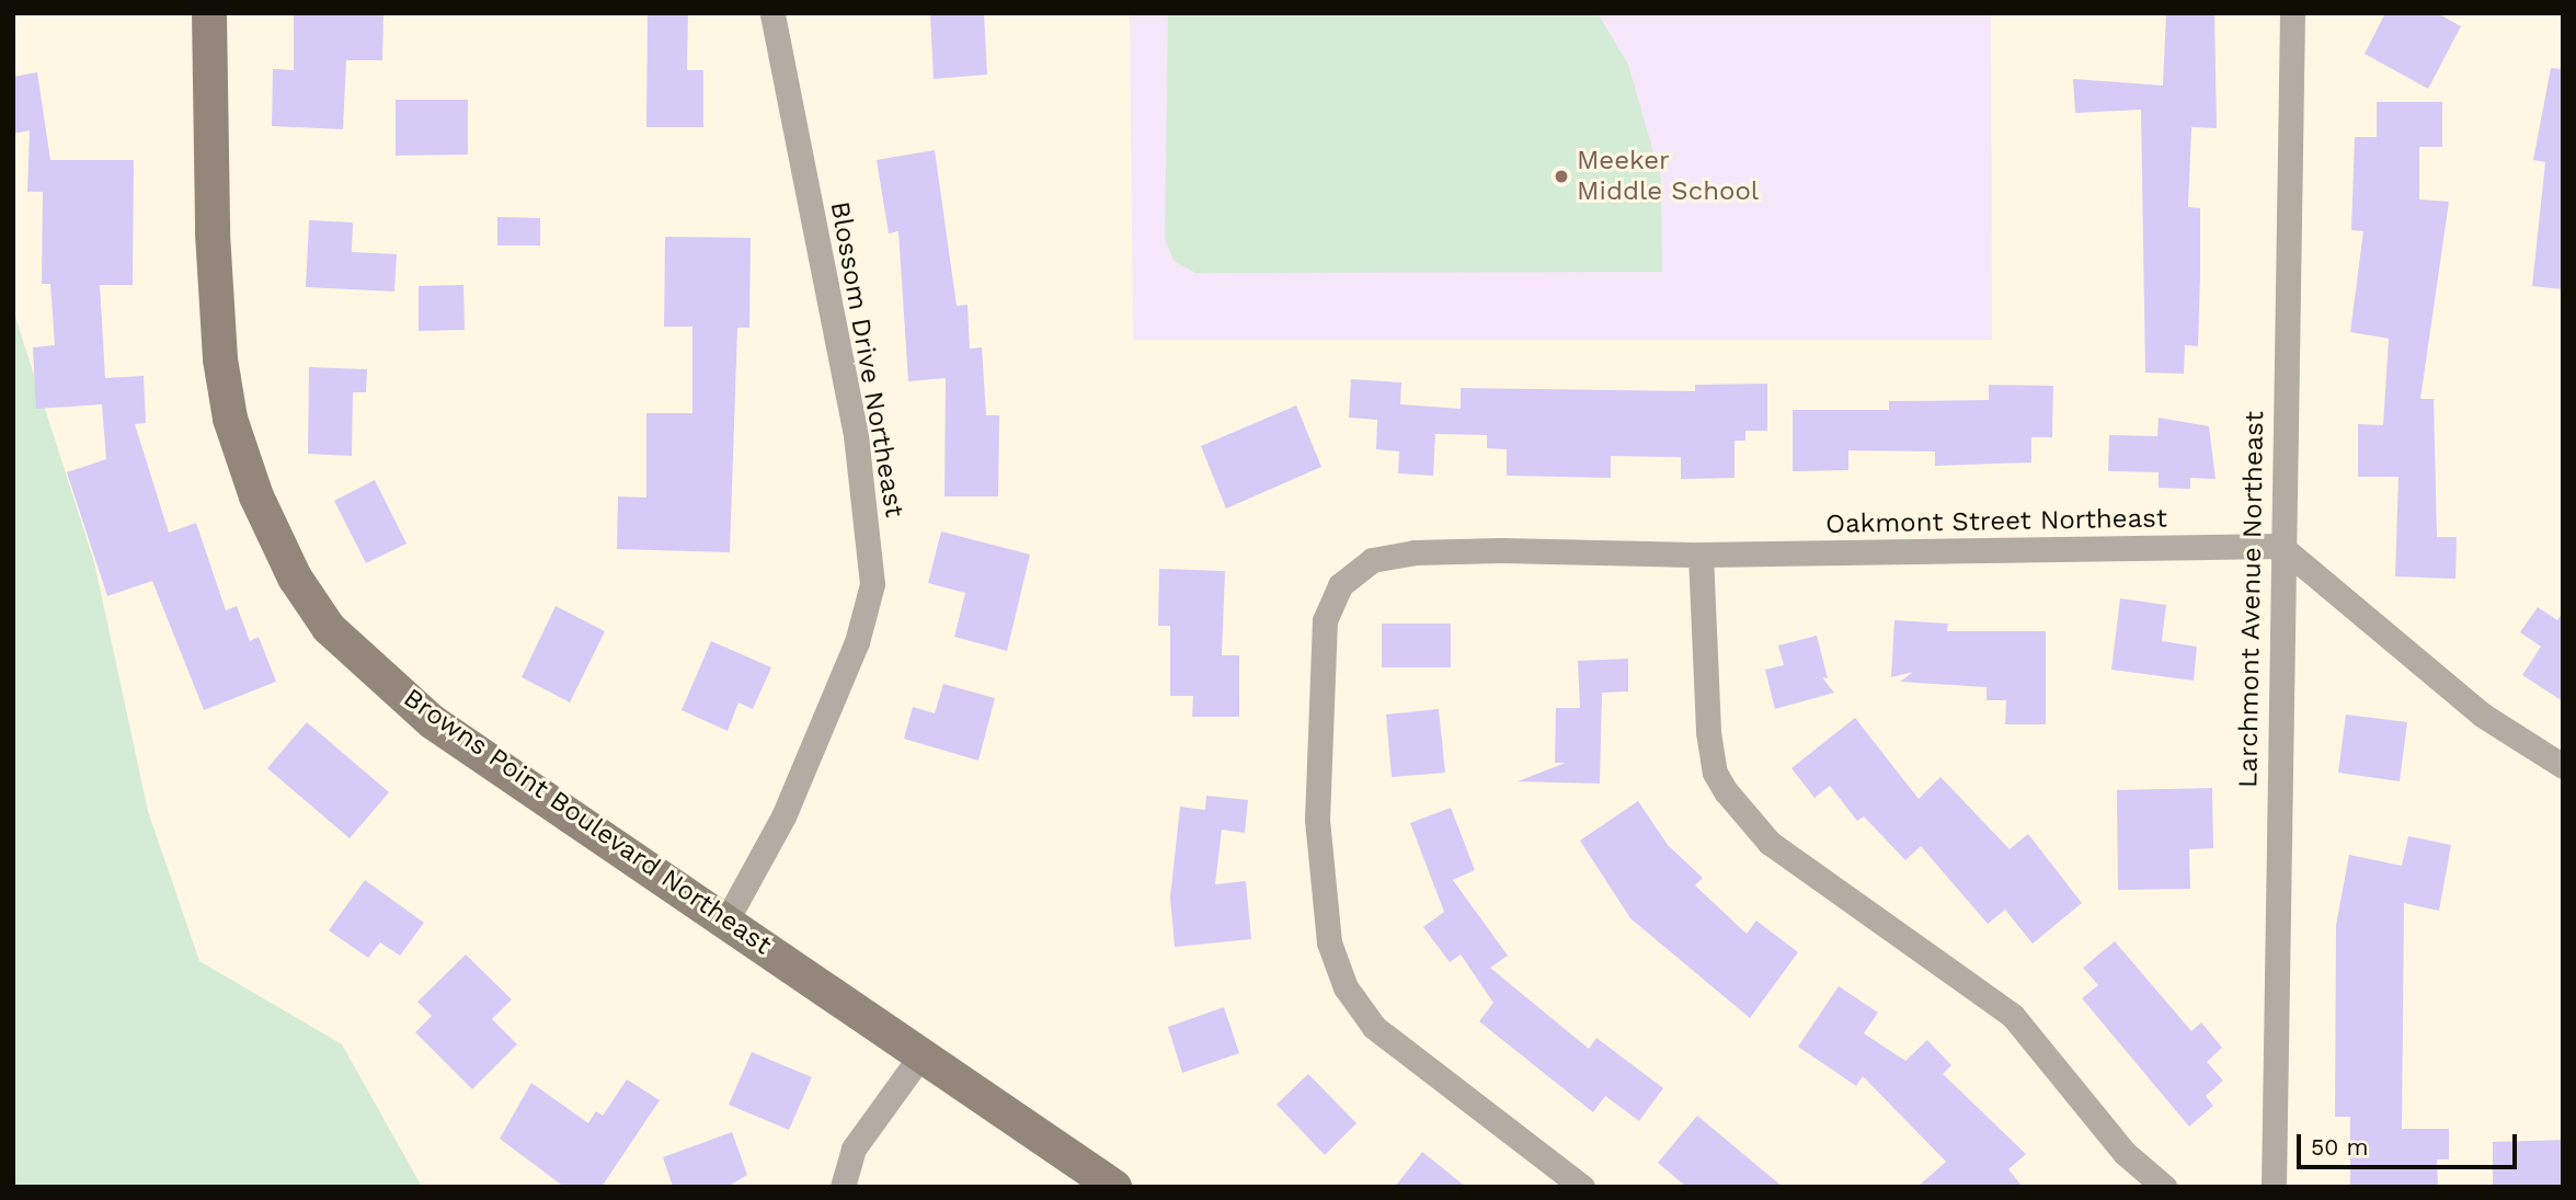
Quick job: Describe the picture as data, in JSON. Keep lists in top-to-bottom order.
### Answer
{
  "streets": {
    "street": [
      "Blossom Drive Northeast",
      "Oakmont Street Northeast",
      "Larchmont Avenue Northeast",
      "Browns Point Boulevard Northeast"
    ]
  },
  "crossings": [
    ["Blossom Drive Northeast", "Browns Point Boulevard Northeast"],
    ["Oakmont Street Northeast", "Larchmont Avenue Northeast"]
  ],
  "places": ["Meeker Middle School"],
  "scale_bar": "50 m"
}
